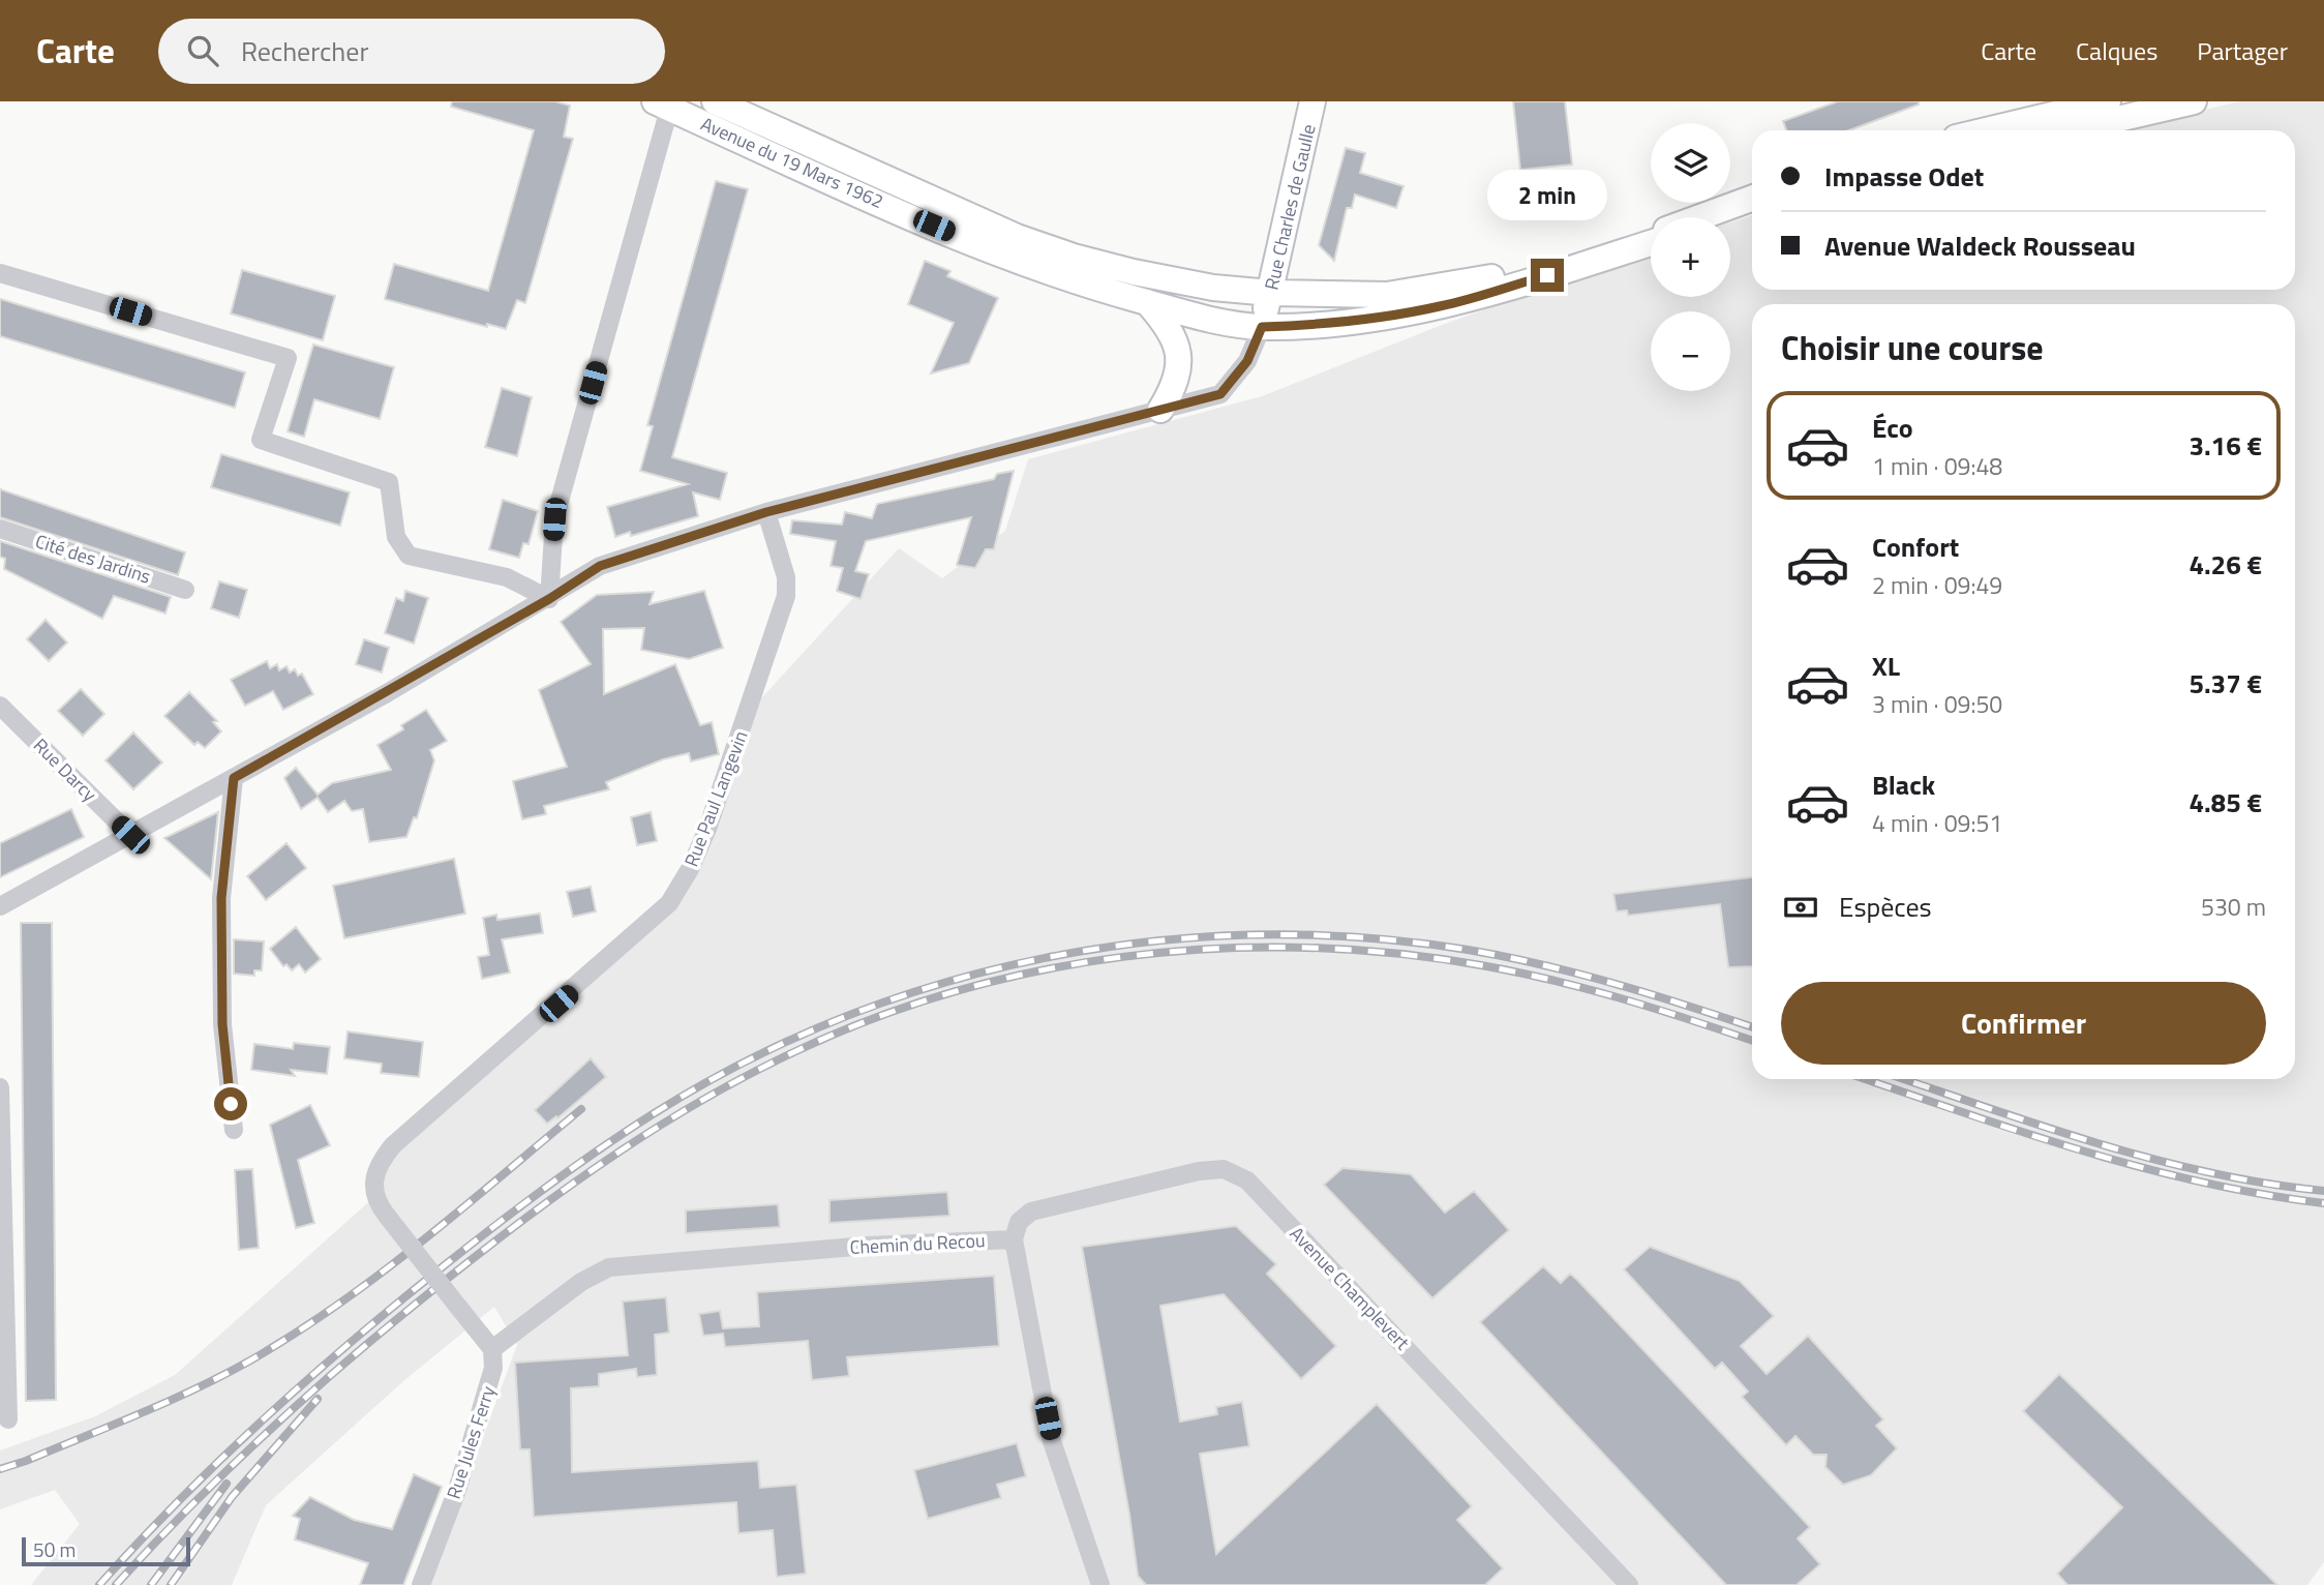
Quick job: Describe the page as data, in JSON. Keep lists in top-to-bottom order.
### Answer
{
  "streets": {
    "main road": ["Avenue du 19 Mars 1962", "Rue Charles de Gaulle"],
    "street": [
      "Cité des Jardins",
      "Rue Darcy",
      "Rue Paul Langevin",
      "Chemin du Recou",
      "Avenue Champlevert",
      "Rue Jules Ferry"
    ]
  },
  "crossings": [
    ["Avenue du 19 Mars 1962", "Rue Charles de Gaulle"],
    ["Rue Charles de Gaulle", "Rue Darcy"],
    ["Rue Charles de Gaulle", "Rue Paul Langevin"],
    ["Rue Paul Langevin", "Chemin du Recou"],
    ["Rue Paul Langevin", "Rue Jules Ferry"],
    ["Chemin du Recou", "Avenue Champlevert"],
    ["Chemin du Recou", "Rue Jules Ferry"]
  ],
  "scale_bar": "50 m",
  "page": {
    "header": "Carte",
    "search": "Rechercher",
    "nav": ["Carte", "Calques", "Partager"],
    "map_buttons": ["+", "−"],
    "banner": ["Impasse Odet", "Avenue Waldeck Rousseau"],
    "bubble": "2 min",
    "heading": "Choisir une course",
    "list": [
      {
        "name": "Éco",
        "note": "1 min · 09:48",
        "value": "3.16 €"
      },
      {
        "name": "Confort",
        "note": "2 min · 09:49",
        "value": "4.26 €"
      },
      {
        "name": "XL",
        "note": "3 min · 09:50",
        "value": "5.37 €"
      },
      {
        "name": "Black",
        "note": "4 min · 09:51",
        "value": "4.85 €"
      }
    ],
    "pay": ["Espèces", "530 m"],
    "buttons": "Confirmer",
    "scale": "50 m"
  }
}
